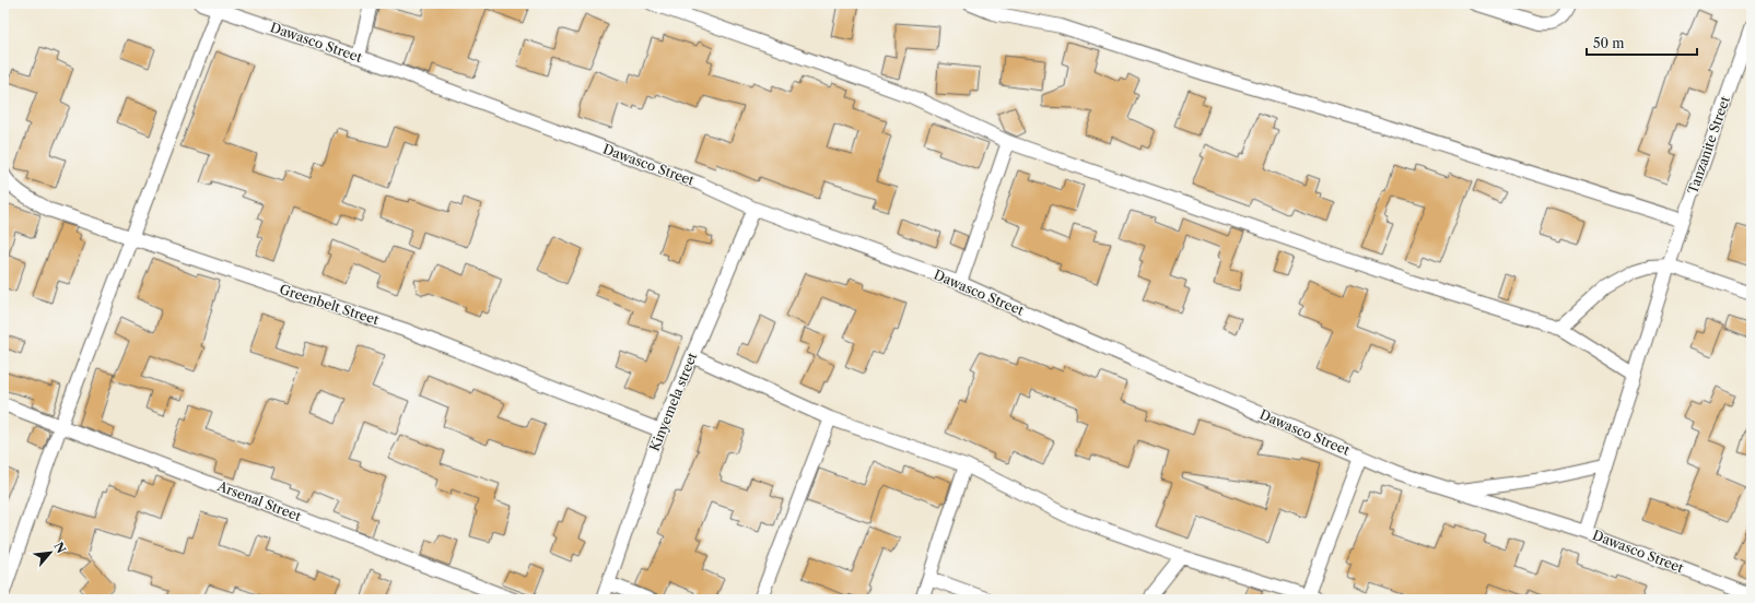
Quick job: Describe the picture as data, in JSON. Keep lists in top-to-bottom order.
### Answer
{
  "streets": {
    "street": [
      "Dawasco Street",
      "Tanzanite Street",
      "Greenbelt Street",
      "Kinyemela street",
      "Arsenal Street"
    ]
  },
  "crossings": [
    ["Dawasco Street", "Tanzanite Street"],
    ["Dawasco Street", "Kinyemela street"],
    ["Greenbelt Street", "Kinyemela street"]
  ],
  "scale_bar": "50 m",
  "north": "top right"
}
